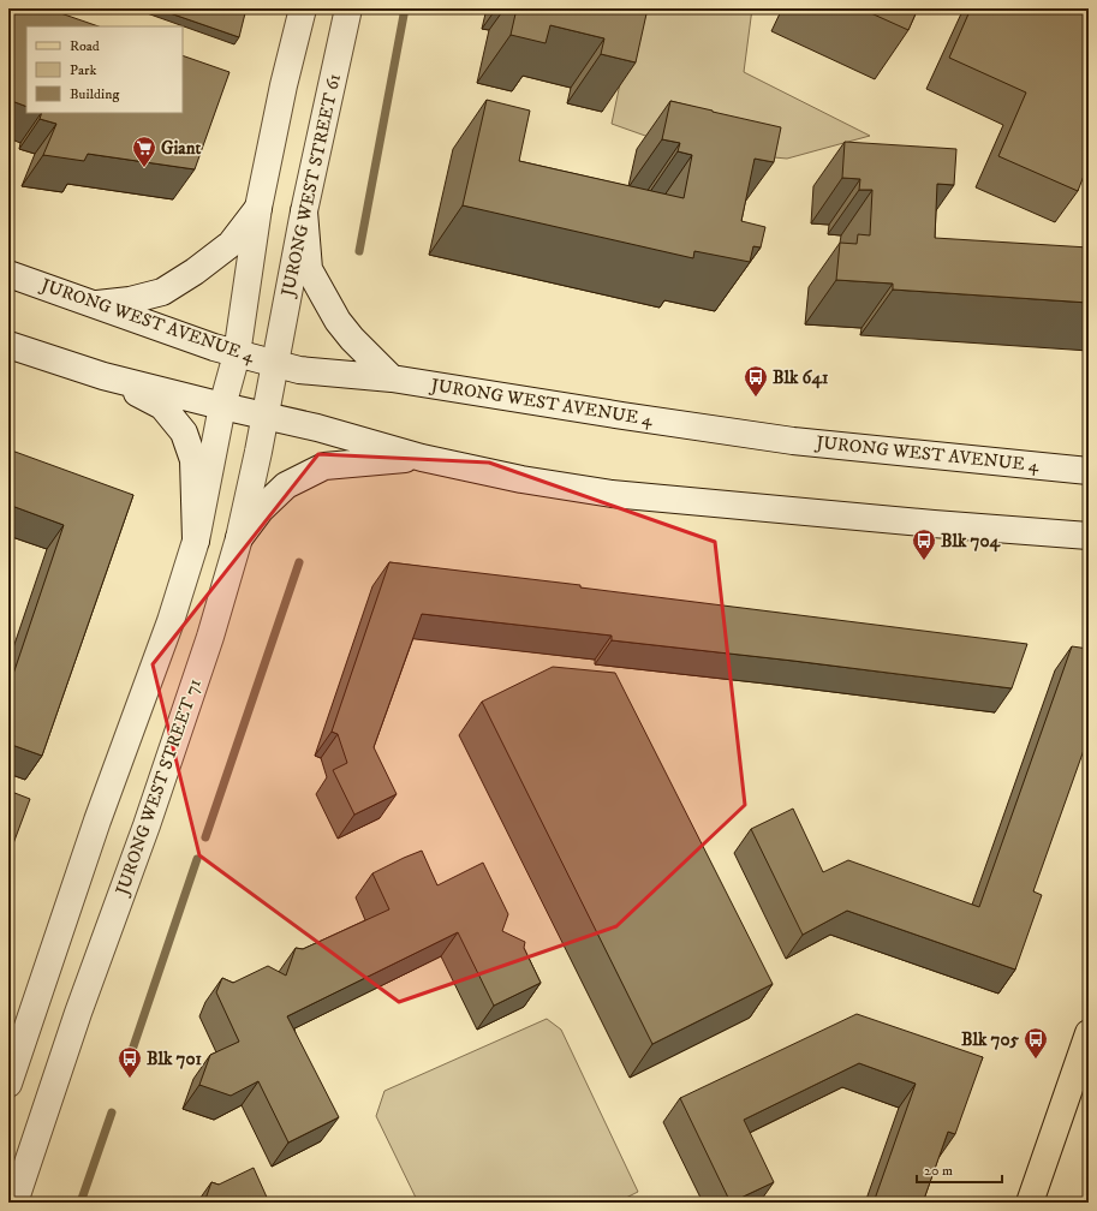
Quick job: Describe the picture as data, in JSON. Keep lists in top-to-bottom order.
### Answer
{
  "streets": {
    "main road": ["JURONG WEST STREET 61", "JURONG WEST AVENUE 4", "JURONG WEST STREET 71"]
  },
  "crossings": [
    ["JURONG WEST STREET 61", "JURONG WEST AVENUE 4"],
    ["JURONG WEST STREET 61", "JURONG WEST STREET 71"],
    ["JURONG WEST AVENUE 4", "JURONG WEST STREET 71"]
  ],
  "places": {
    "supermarket": ["Giant"],
    "bus stop": [
      "Blk 641",
      "Blk 704",
      "Blk 705",
      "Blk 701"
    ]
  },
  "legend": ["Road", "Park", "Building"],
  "scale_bar": "20 m"
}
